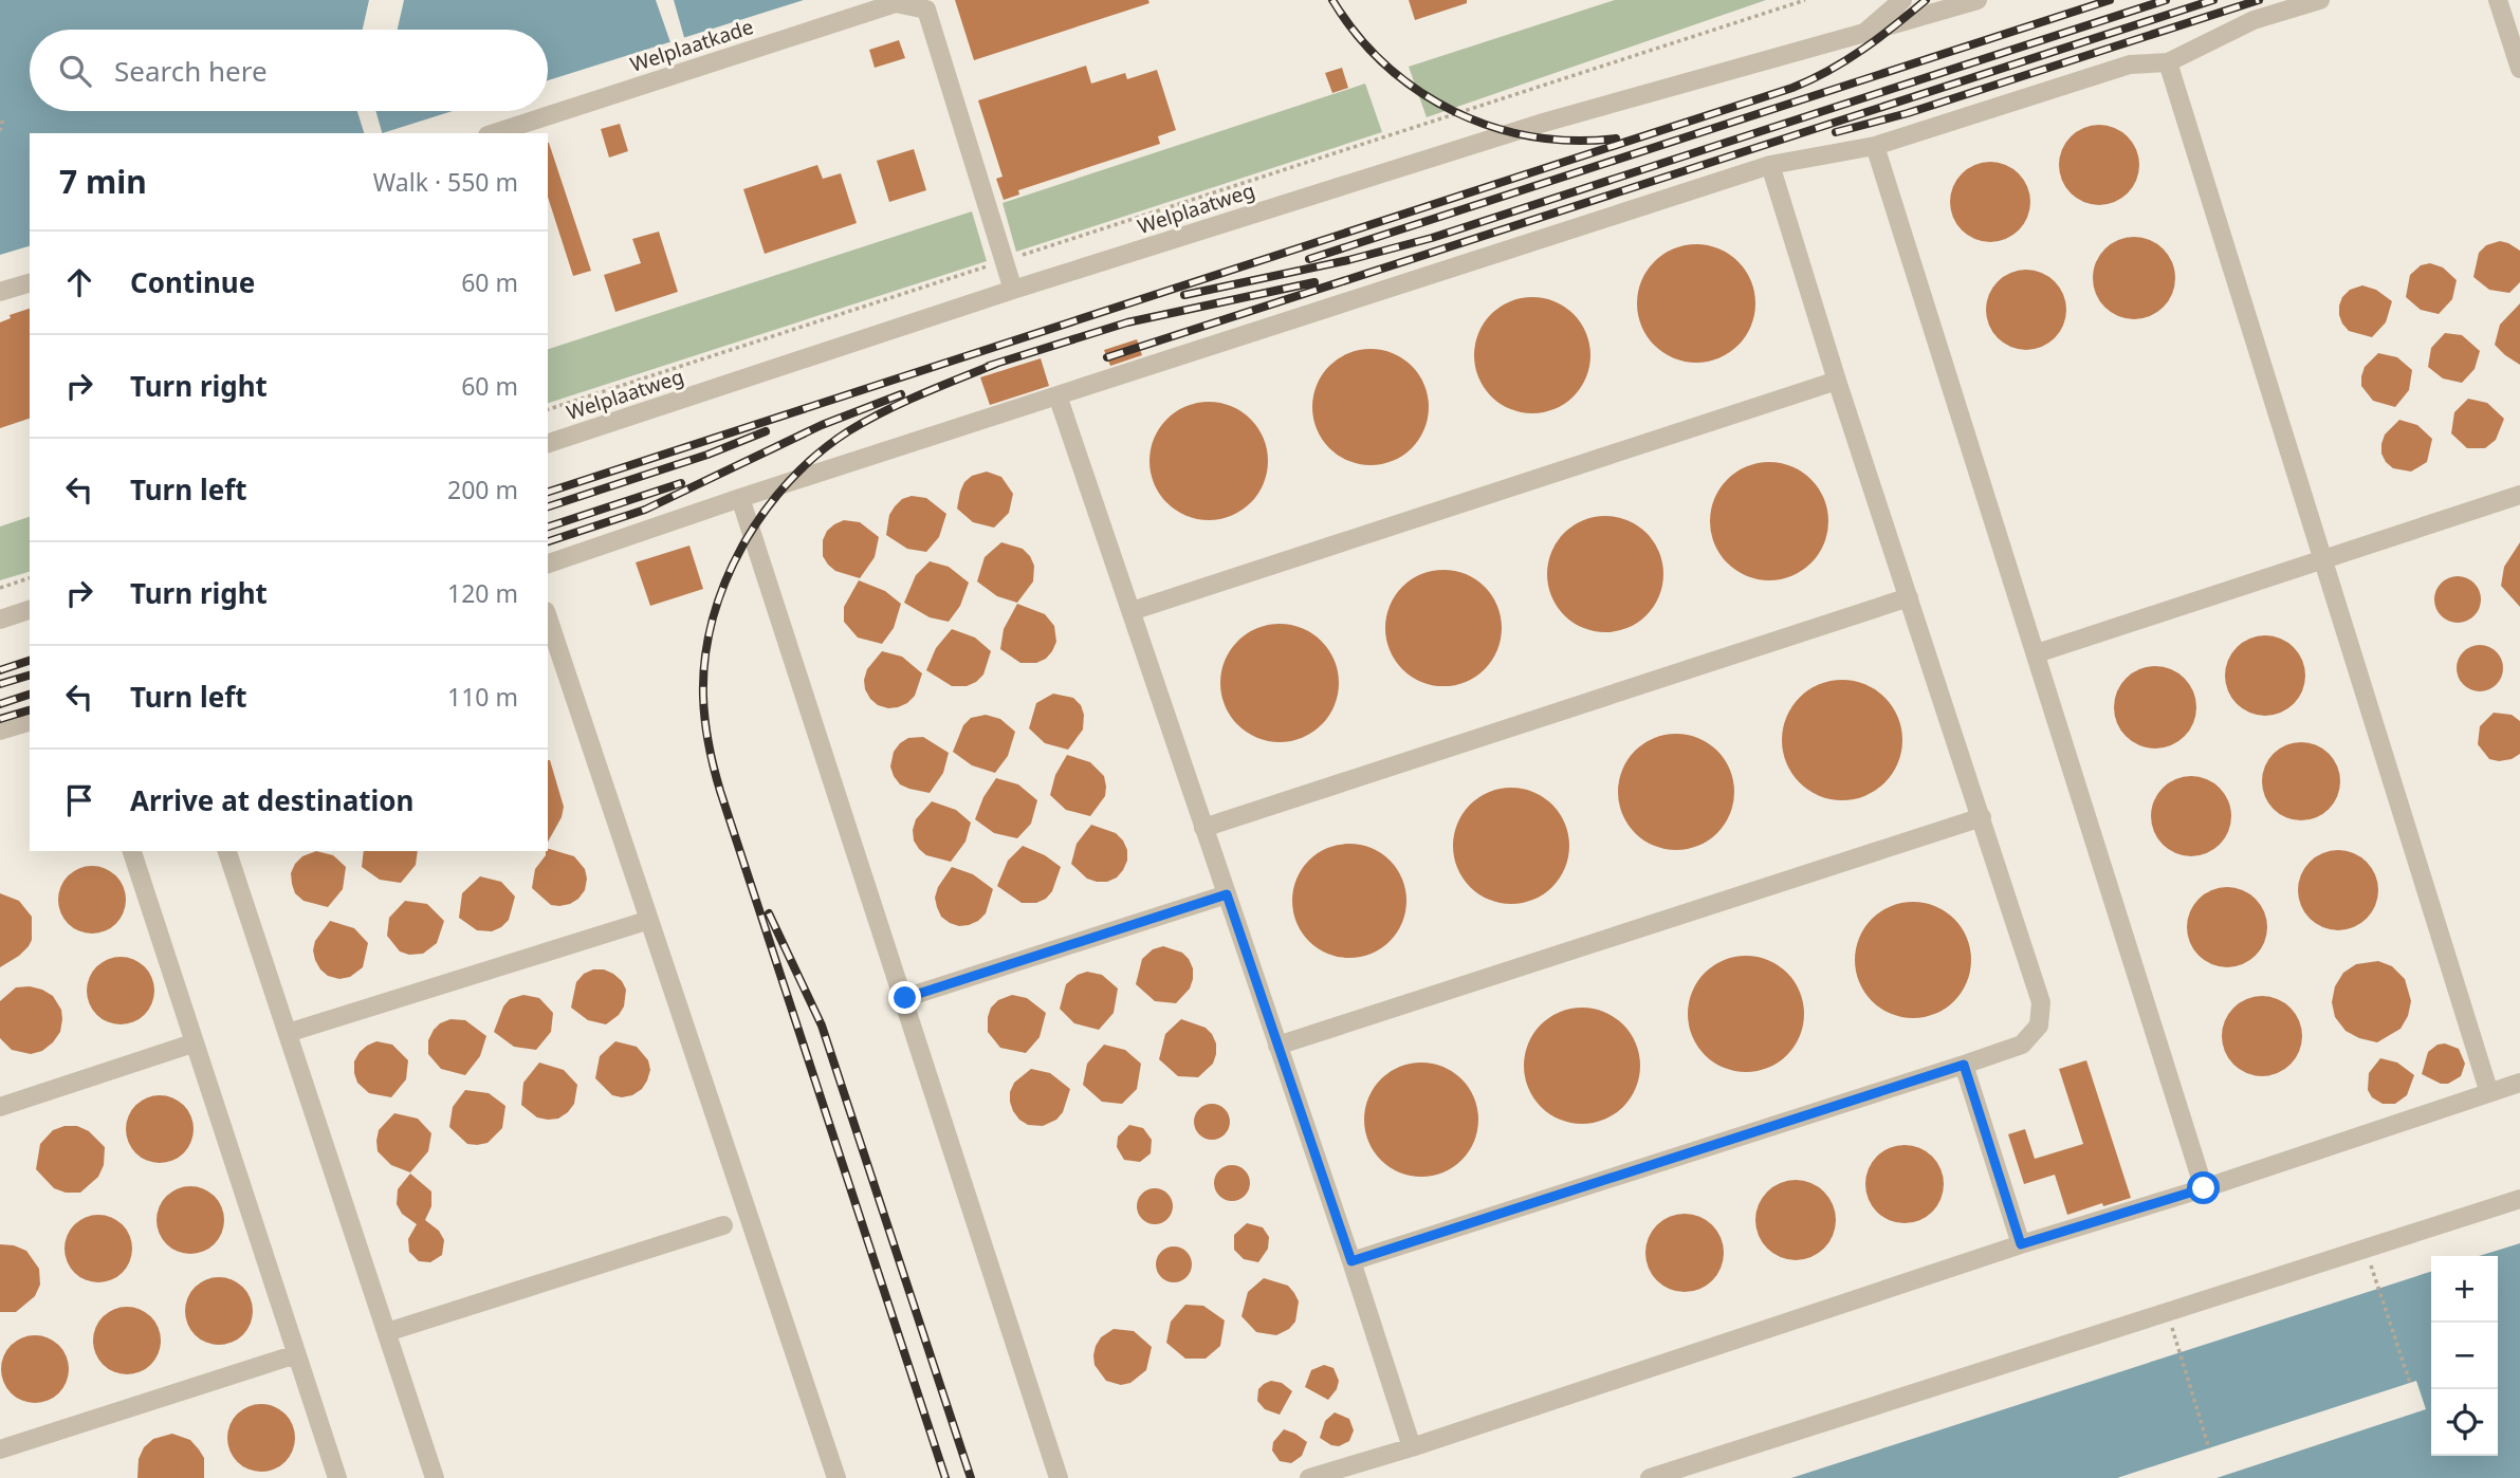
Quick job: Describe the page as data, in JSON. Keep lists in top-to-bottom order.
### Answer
{
  "streets": {
    "street": ["Welplaatkade", "Welplaatweg"]
  },
  "crossings": [
    ["Welplaatkade", "Welplaatweg"]
  ],
  "page": {
    "search": "Search here",
    "heading": ["7 min", "Walk · 550 m"],
    "list": [
      ["Continue", "60 m"],
      ["Turn right", "60 m"],
      ["Turn left", "200 m"],
      ["Turn right", "120 m"],
      ["Turn left", "110 m"],
      "Arrive at destination"
    ],
    "map_buttons": ["+", "−"]
  }
}
